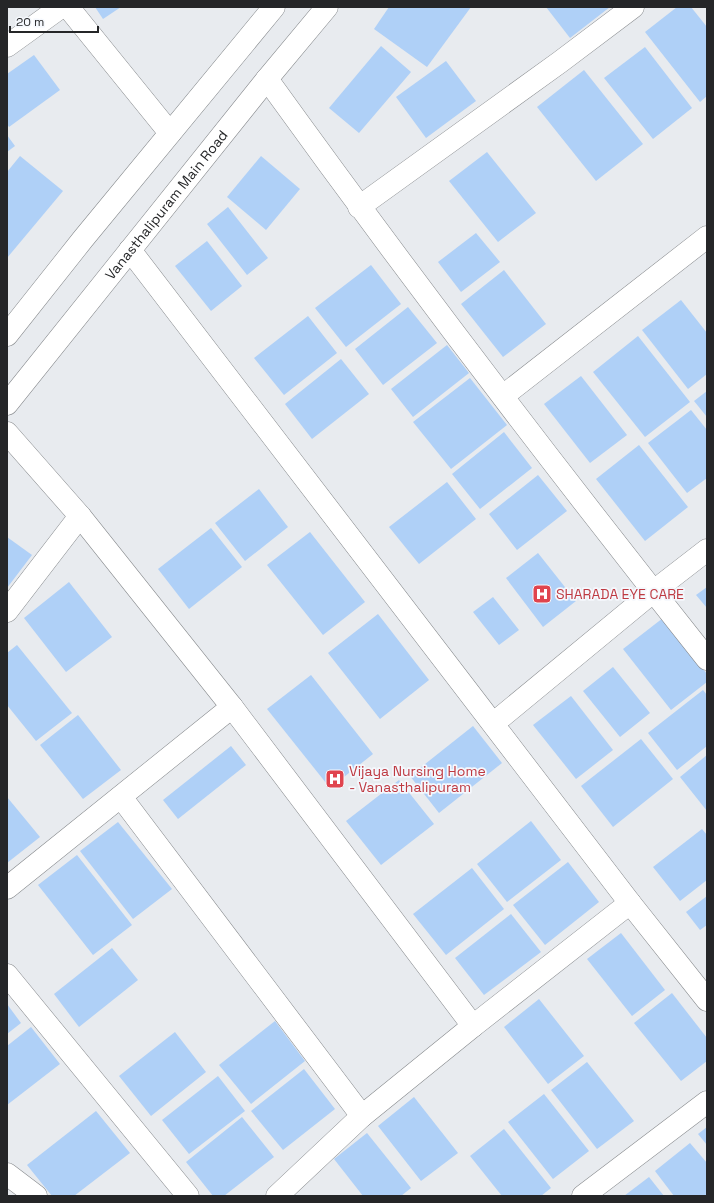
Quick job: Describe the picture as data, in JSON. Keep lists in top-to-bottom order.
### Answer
{
  "streets": {
    "street": ["Vanasthalipuram Main Road"]
  },
  "places": {
    "hospital": ["SHARADA EYE CARE", "Vijaya Nursing Home - Vanasthalipuram"]
  },
  "scale_bar": "20 m"
}
